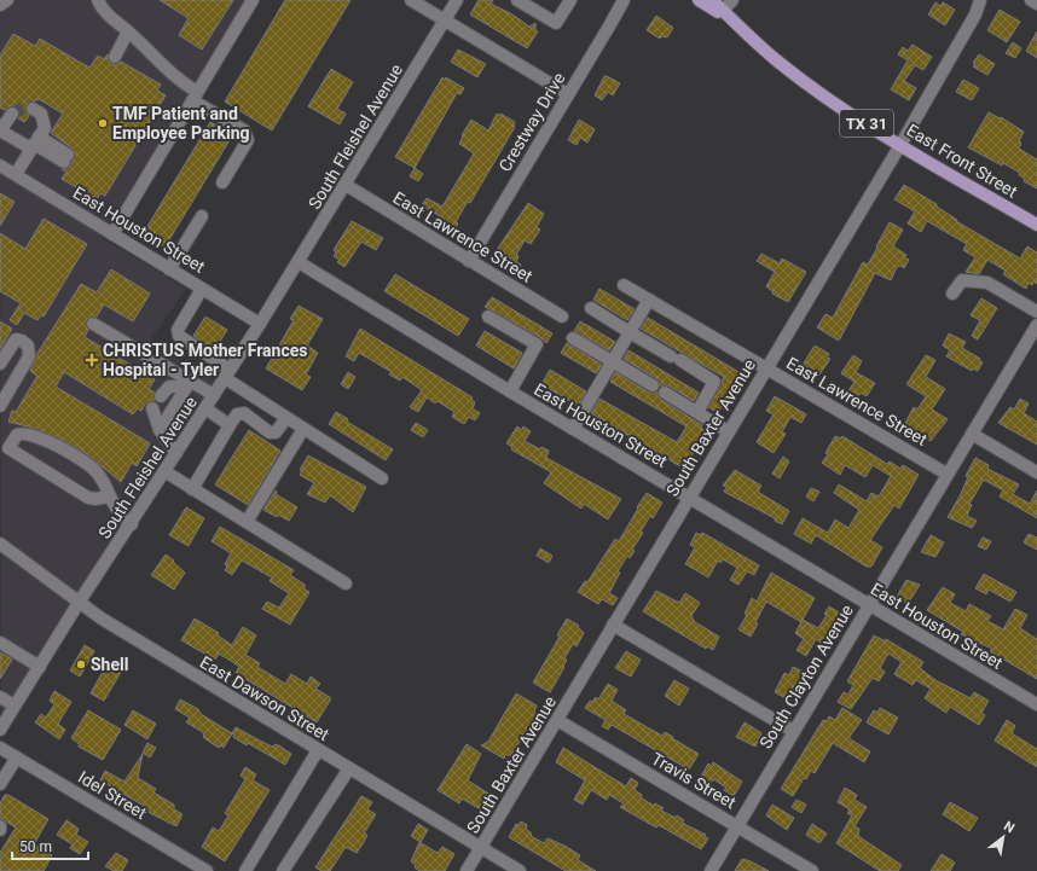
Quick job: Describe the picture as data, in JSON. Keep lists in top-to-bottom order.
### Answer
{
  "streets": {
    "main road": ["TX 31", "East Front Street"],
    "street": [
      "Crestway Drive",
      "South Fleishel Avenue",
      "East Houston Street",
      "East Lawrence Street",
      "South Baxter Avenue",
      "South Clayton Avenue",
      "East Dawson Street",
      "Travis Street",
      "Idel Street"
    ]
  },
  "crossings": [
    ["Crestway Drive", "East Lawrence Street"],
    ["South Fleishel Avenue", "East Houston Street"],
    ["South Fleishel Avenue", "East Lawrence Street"],
    ["South Fleishel Avenue", "East Dawson Street"],
    ["East Front Street", "South Baxter Avenue"],
    ["East Houston Street", "South Baxter Avenue"],
    ["East Houston Street", "South Clayton Avenue"],
    ["East Lawrence Street", "South Baxter Avenue"],
    ["East Lawrence Street", "South Clayton Avenue"],
    ["South Baxter Avenue", "East Dawson Street"],
    ["South Baxter Avenue", "Travis Street"],
    ["South Clayton Avenue", "Travis Street"]
  ],
  "places": {
    "other": ["TMF Patient and Employee Parking", "Shell"],
    "health": ["CHRISTUS Mother Frances Hospital - Tyler"]
  },
  "scale_bar": "50 m",
  "north": "top right"
}
